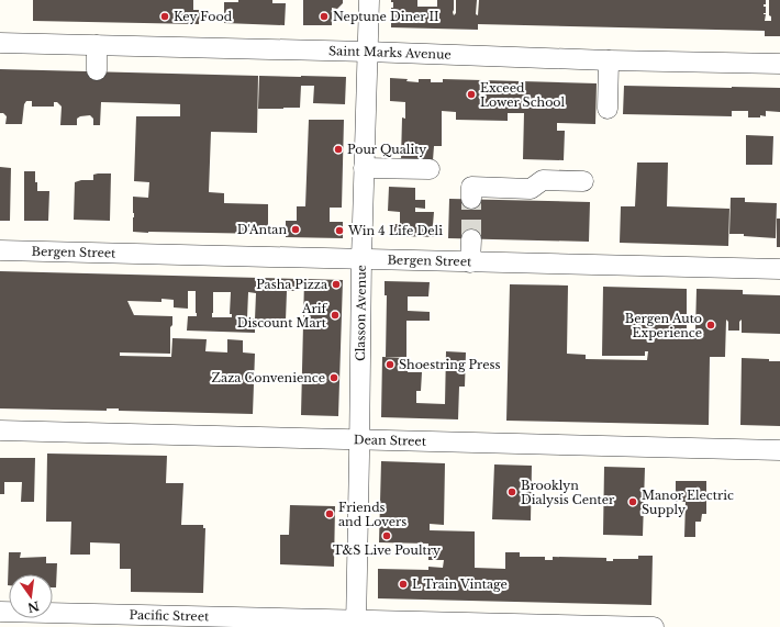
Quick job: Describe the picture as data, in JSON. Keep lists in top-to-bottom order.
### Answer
{
  "streets": {
    "street": [
      "Saint Marks Avenue",
      "Bergen Street",
      "Classon Avenue",
      "Dean Street",
      "Pacific Street"
    ]
  },
  "crossings": [
    ["Saint Marks Avenue", "Classon Avenue"],
    ["Bergen Street", "Classon Avenue"],
    ["Classon Avenue", "Dean Street"],
    ["Classon Avenue", "Pacific Street"]
  ],
  "places": [
    "Key Food",
    "Neptune Diner II",
    "Exceed Lower School",
    "Pour Quality",
    "D'Antan",
    "Win 4 Life Deli",
    "Pasha Pizza",
    "Arif Discount Mart",
    "Bergen Auto Experience",
    "Shoestring Press",
    "Zaza Convenience",
    "Brooklyn Dialysis Center",
    "Manor Electric Supply",
    "Friends and Lovers",
    "T&S Live Poultry",
    "L Train Vintage"
  ],
  "north": "bottom"
}
